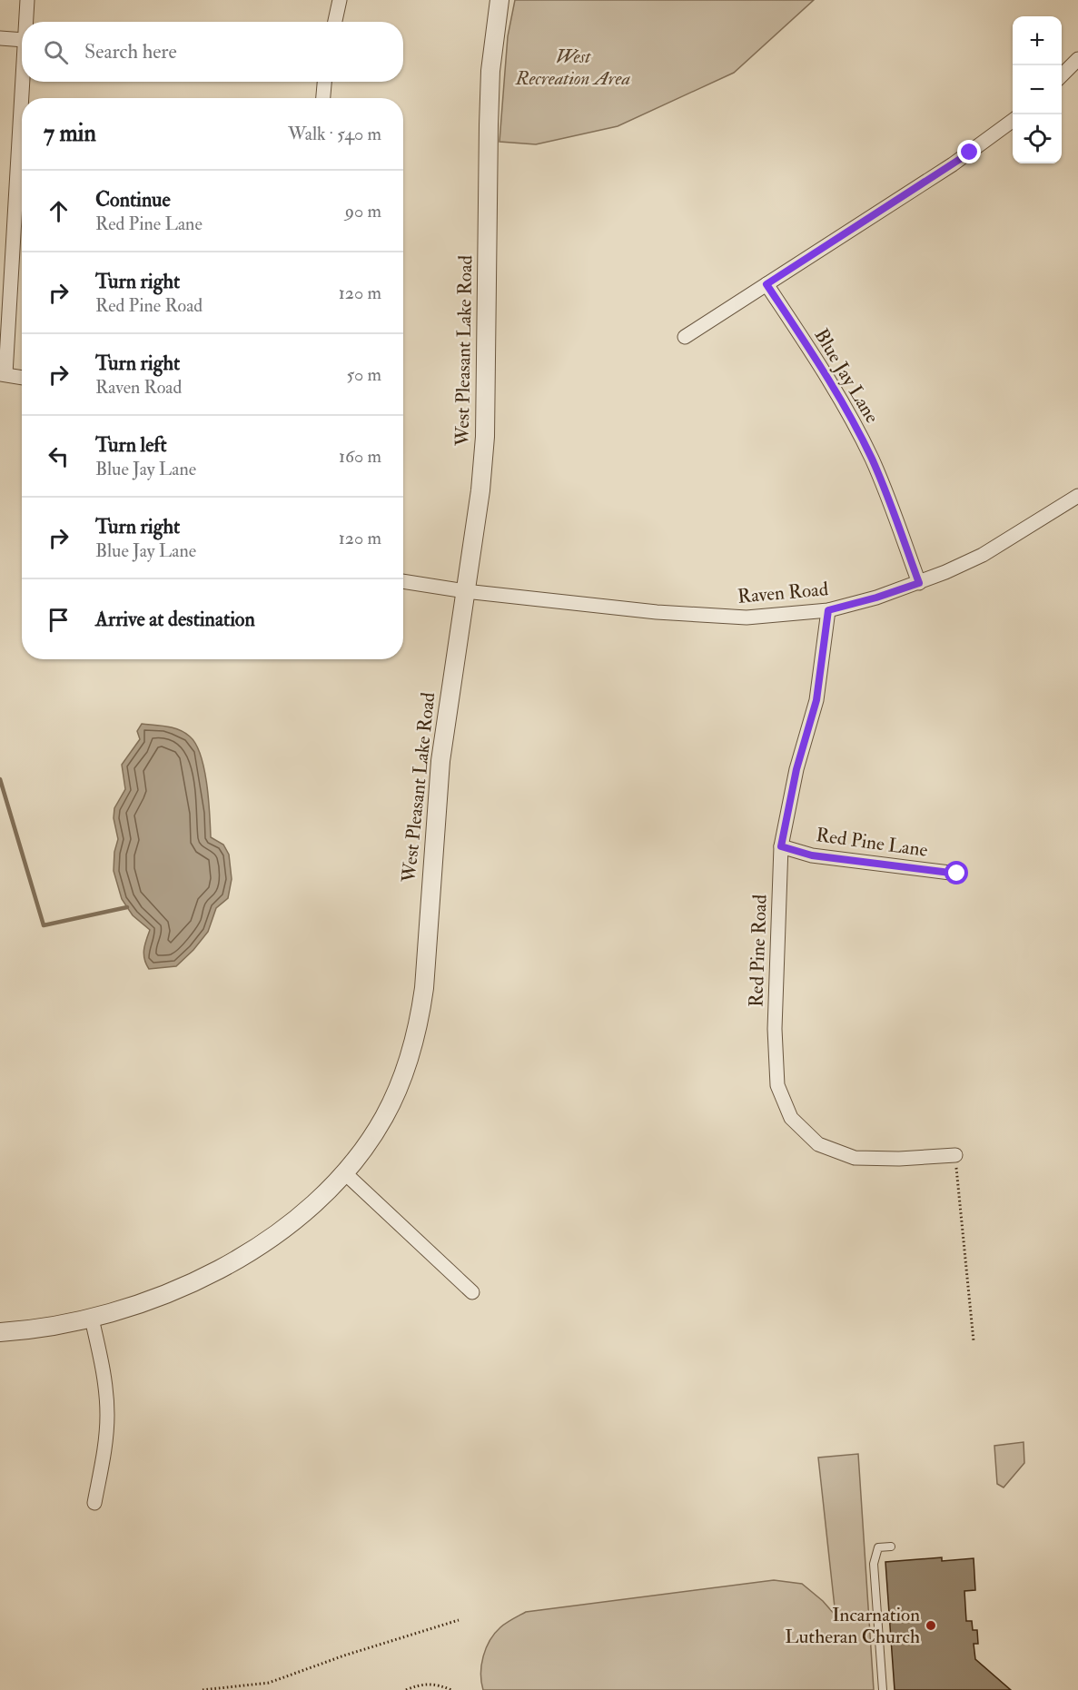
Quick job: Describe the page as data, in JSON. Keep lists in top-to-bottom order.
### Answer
{
  "streets": {
    "street": [
      "West Pleasant Lake Road",
      "Blue Jay Lane",
      "Raven Road",
      "Red Pine Lane",
      "Red Pine Road"
    ]
  },
  "crossings": [
    ["West Pleasant Lake Road", "Raven Road"],
    ["Blue Jay Lane", "Raven Road"],
    ["Raven Road", "Red Pine Road"],
    ["Red Pine Lane", "Red Pine Road"]
  ],
  "parks": ["West Recreation Area"],
  "places": ["Incarnation Lutheran Church"],
  "page": {
    "map_buttons": ["+", "−"],
    "search": "Search here",
    "heading": ["7 min", "Walk · 540 m"],
    "list": [
      ["Continue", "Red Pine Lane", "90 m"],
      ["Turn right", "Red Pine Road", "120 m"],
      ["Turn right", "Raven Road", "50 m"],
      ["Turn left", "Blue Jay Lane", "160 m"],
      ["Turn right", "Blue Jay Lane", "120 m"],
      "Arrive at destination"
    ]
  }
}
